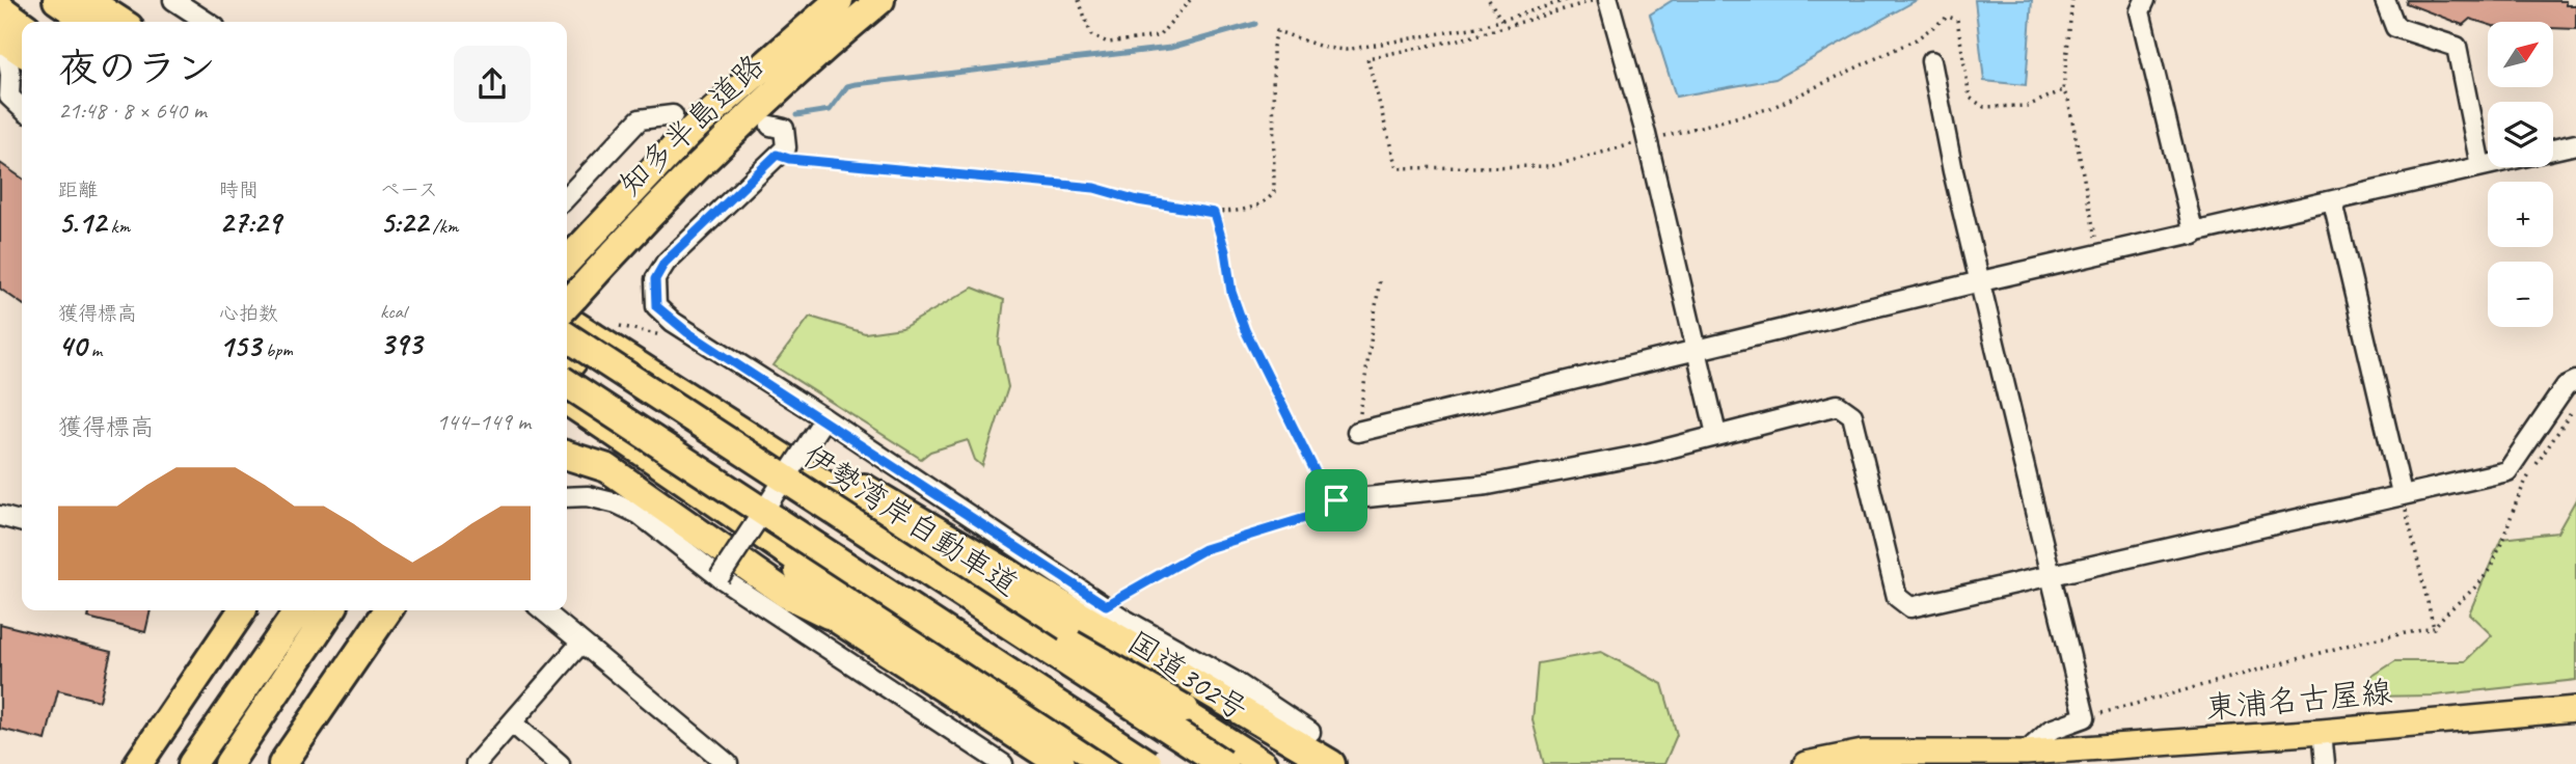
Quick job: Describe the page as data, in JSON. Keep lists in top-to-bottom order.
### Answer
{
  "streets": {
    "highway": ["知多半島道路", "伊勢湾岸自動車道", "国道302号"],
    "main road": ["東浦名古屋線"]
  },
  "north": "top right",
  "page": {
    "map_buttons": ["+", "−"],
    "heading": ["夜のラン", "21:48 · 8 × 640 m"],
    "stats": [
      ["距離", "5.12 km"],
      ["時間", "27:29"],
      ["ペース", "5:22 /km"],
      ["獲得標高", "40 m"],
      ["心拍数", "153 bpm"],
      ["kcal", "393"]
    ],
    "chart": ["獲得標高", "144–149 m"]
  }
}
